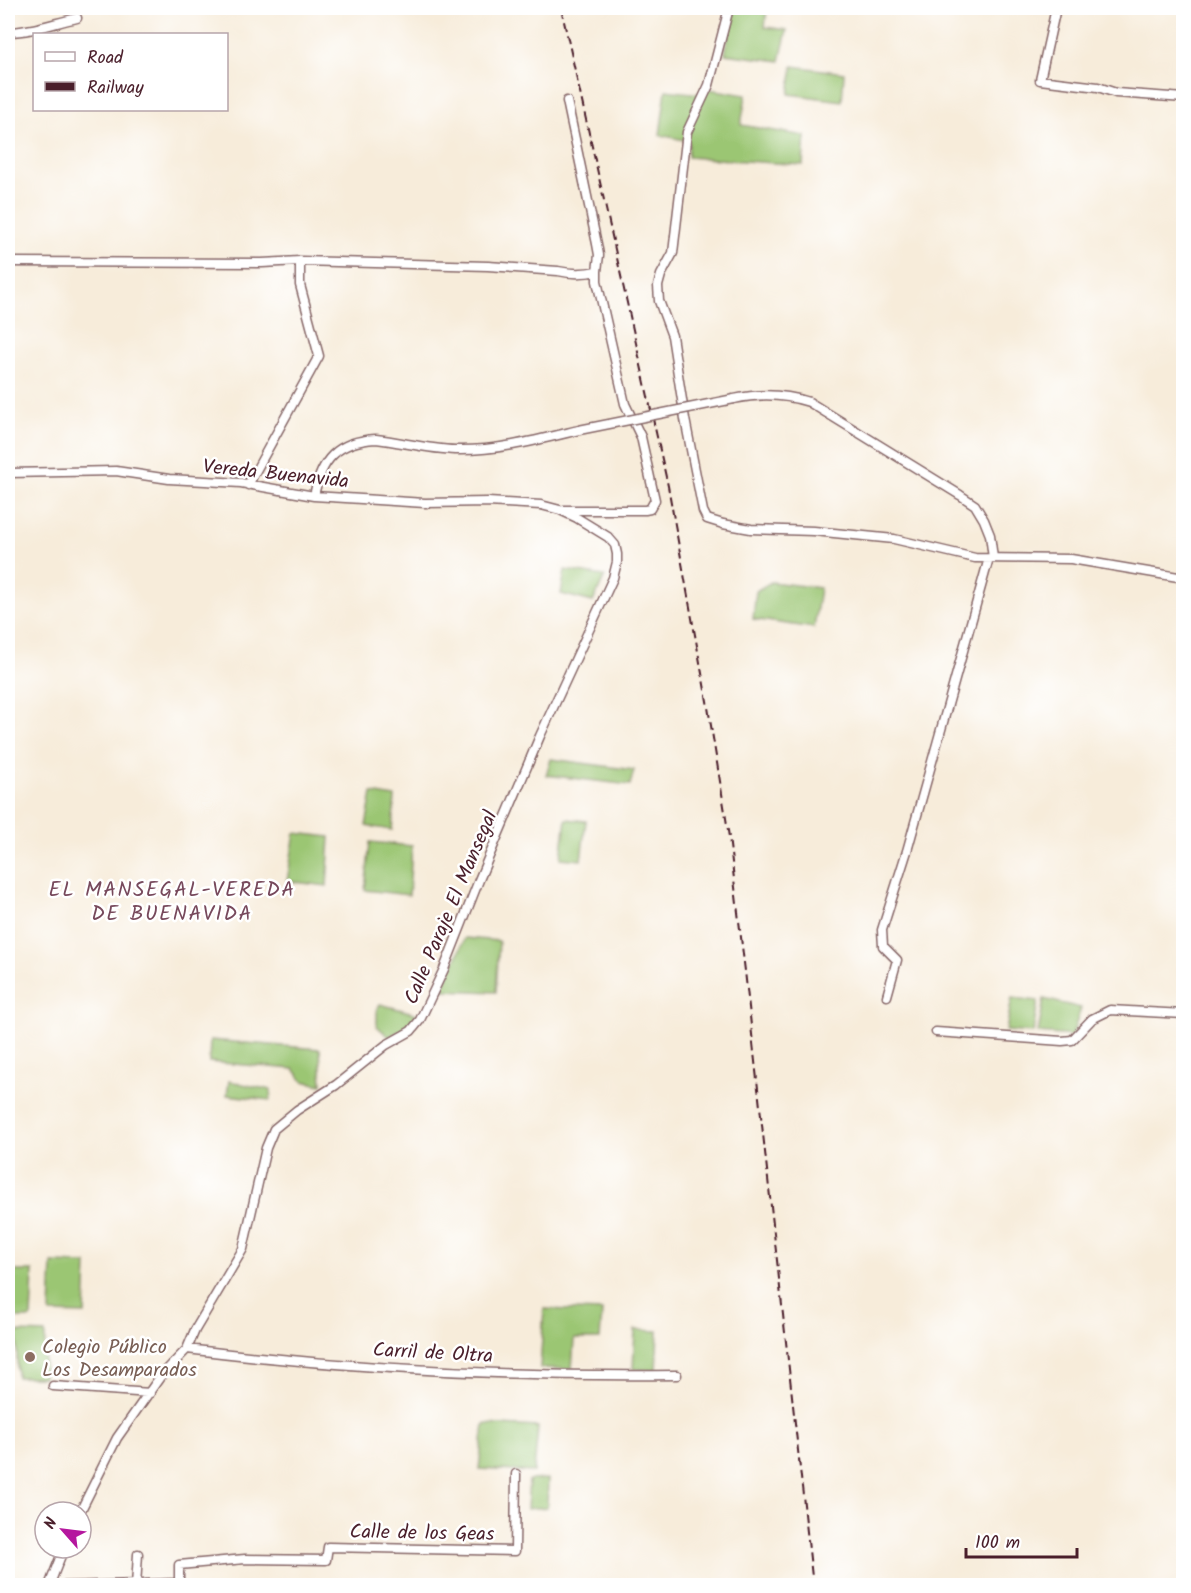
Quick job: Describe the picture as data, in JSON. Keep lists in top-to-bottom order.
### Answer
{
  "streets": {
    "street": [
      "Vereda Buenavida",
      "Calle Paraje El Mansegal",
      "Carril de Oltra",
      "Calle de los Geas"
    ]
  },
  "crossings": [
    ["Vereda Buenavida", "Calle Paraje El Mansegal"],
    ["Calle Paraje El Mansegal", "Carril de Oltra"]
  ],
  "districts": ["EL MANSEGAL-VEREDA DE BUENAVIDA"],
  "places": ["Colegio Público Los Desamparados"],
  "legend": ["Road", "Railway"],
  "scale_bar": "100 m",
  "north": "top left"
}
